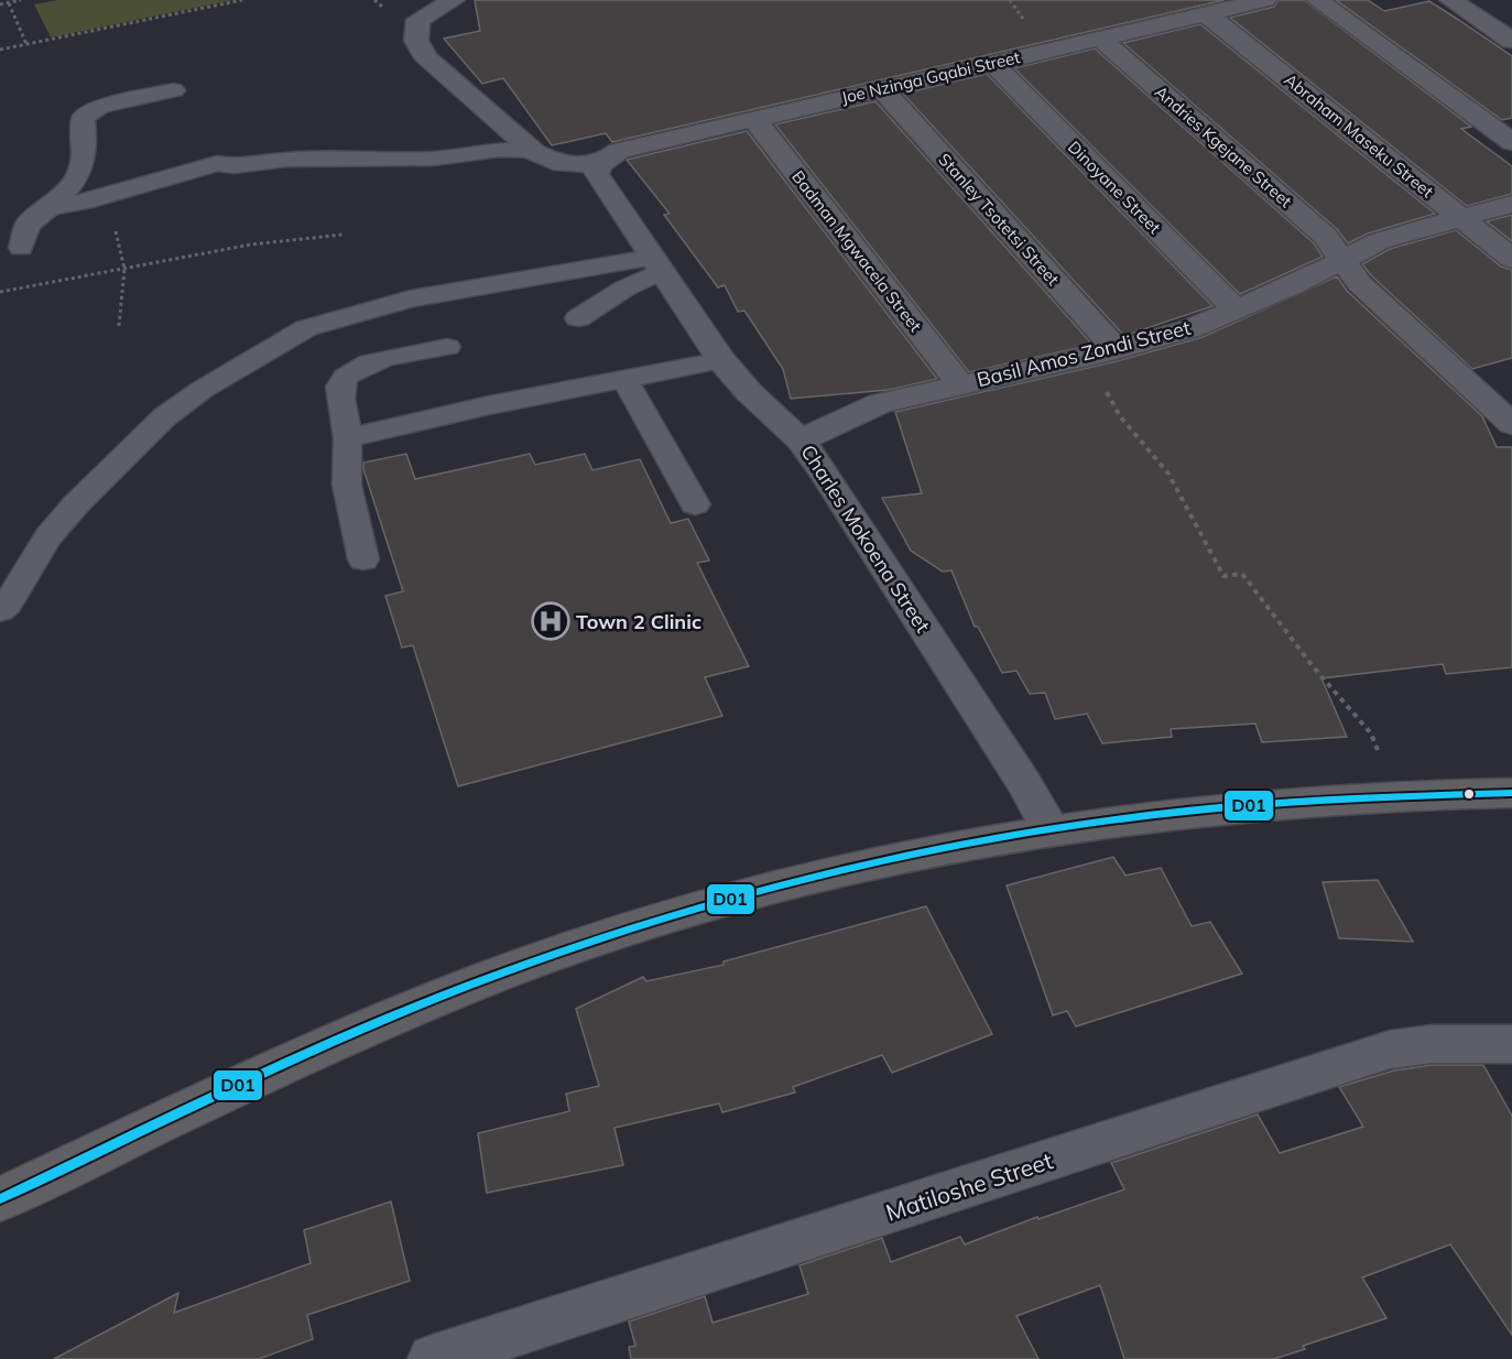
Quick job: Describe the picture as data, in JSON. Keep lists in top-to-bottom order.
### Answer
{
  "streets": {
    "street": [
      "Joe Nzinga Gqabi Street",
      "Abraham Maseku Street",
      "Andries Kgejane Street",
      "Dinoyane Street",
      "Stanley Tsotetsi Street",
      "Badman Mgwacela Street",
      "Basil Amos Zondi Street",
      "Charles Mokoena Street",
      "Matiloshe Street"
    ]
  },
  "crossings": [
    ["Joe Nzinga Gqabi Street", "Abraham Maseku Street"],
    ["Joe Nzinga Gqabi Street", "Andries Kgejane Street"],
    ["Joe Nzinga Gqabi Street", "Dinoyane Street"],
    ["Joe Nzinga Gqabi Street", "Stanley Tsotetsi Street"],
    ["Joe Nzinga Gqabi Street", "Badman Mgwacela Street"],
    ["Joe Nzinga Gqabi Street", "Charles Mokoena Street"],
    ["Abraham Maseku Street", "Basil Amos Zondi Street"],
    ["Andries Kgejane Street", "Basil Amos Zondi Street"],
    ["Dinoyane Street", "Basil Amos Zondi Street"],
    ["Stanley Tsotetsi Street", "Basil Amos Zondi Street"],
    ["Badman Mgwacela Street", "Basil Amos Zondi Street"],
    ["Basil Amos Zondi Street", "Charles Mokoena Street"]
  ],
  "places": {
    "hospital": ["Town 2 Clinic"]
  },
  "lines": ["transit line D01"]
}
